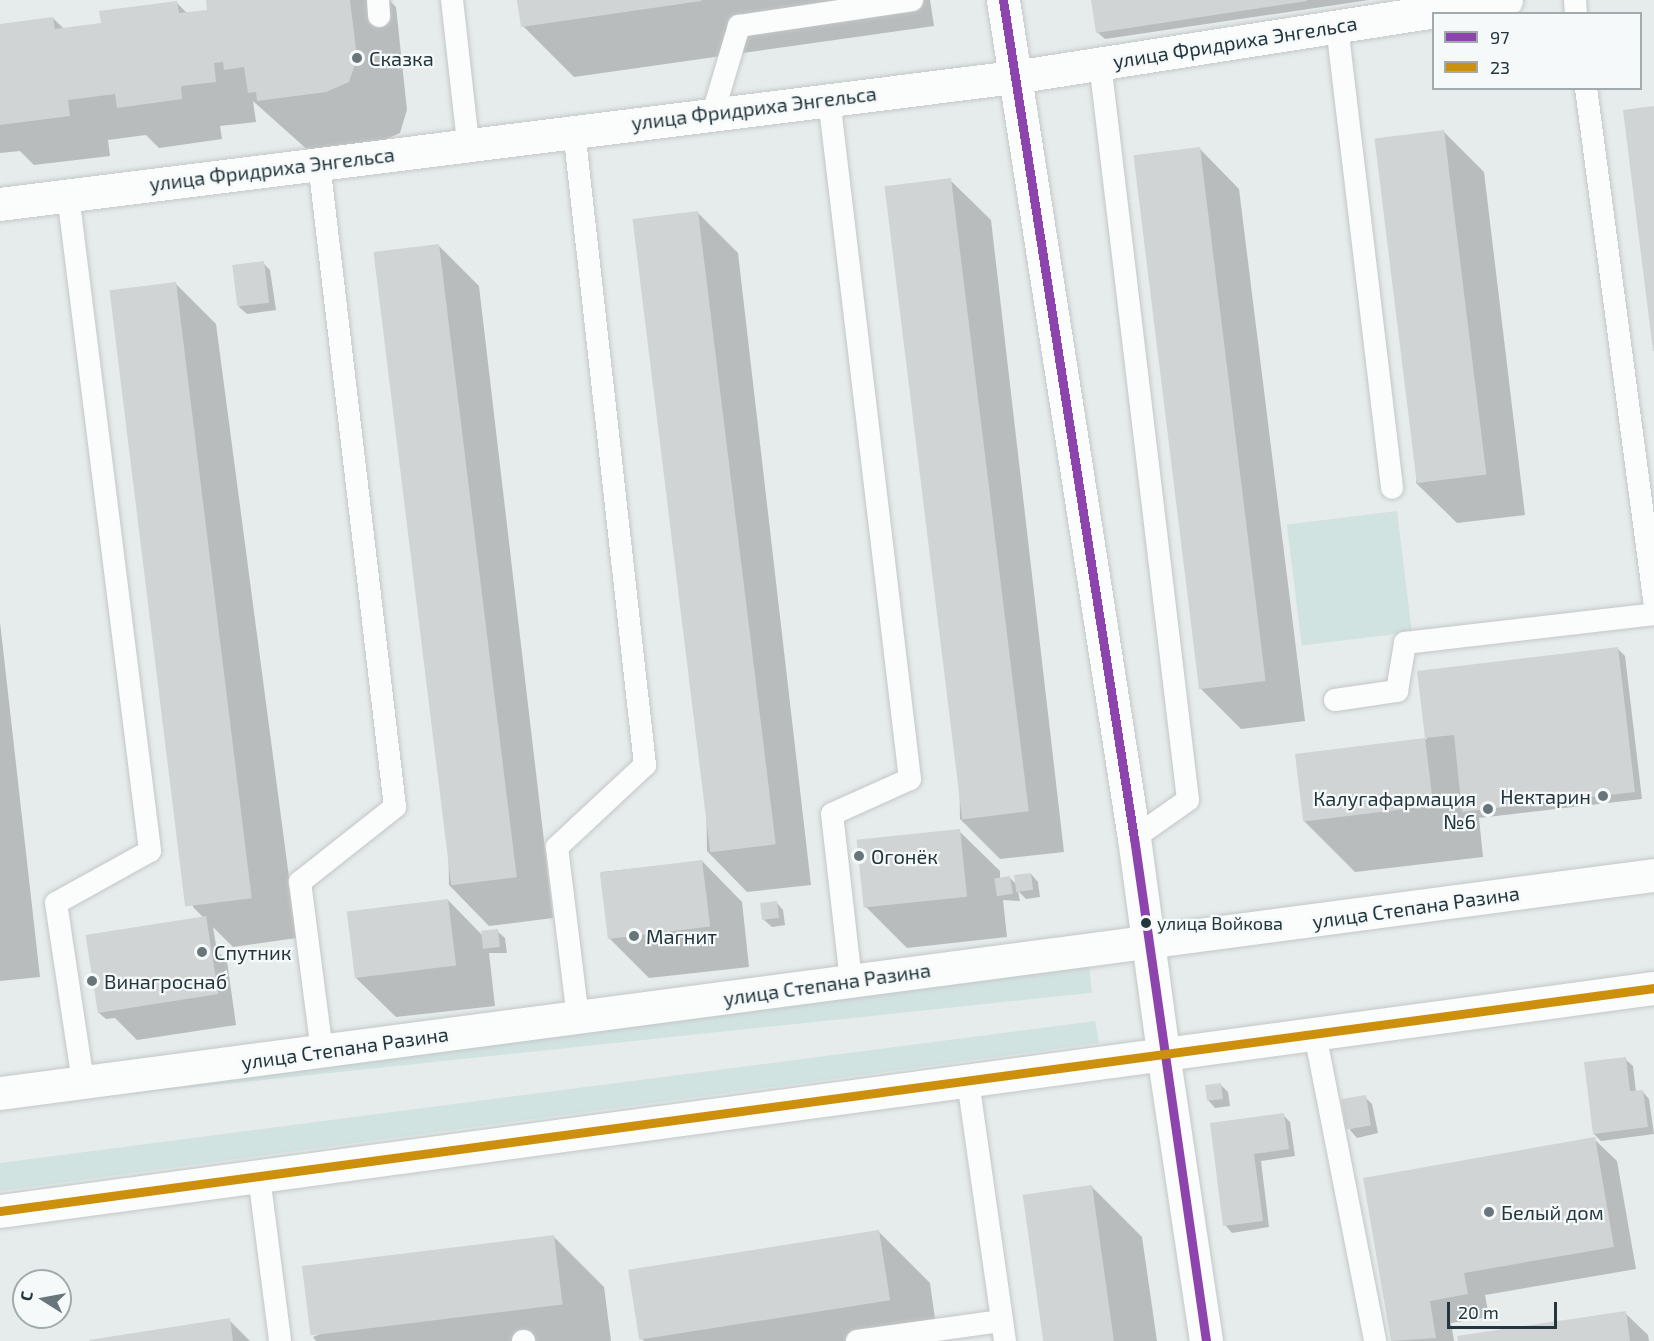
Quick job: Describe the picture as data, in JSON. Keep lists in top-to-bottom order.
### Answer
{
  "streets": {
    "main road": ["улица Фридриха Энгельса", "улица Степана Разина"]
  },
  "places": [
    "Сказка",
    "Нектарин",
    "Калугафармация №6",
    "Огонёк",
    "улица Войкова",
    "Магнит",
    "Спутник",
    "Винагроснаб",
    "Белый дом"
  ],
  "lines": ["transit line 97", "transit line 23"],
  "legend": ["97", "23"],
  "scale_bar": "20 m",
  "north": "left"
}
